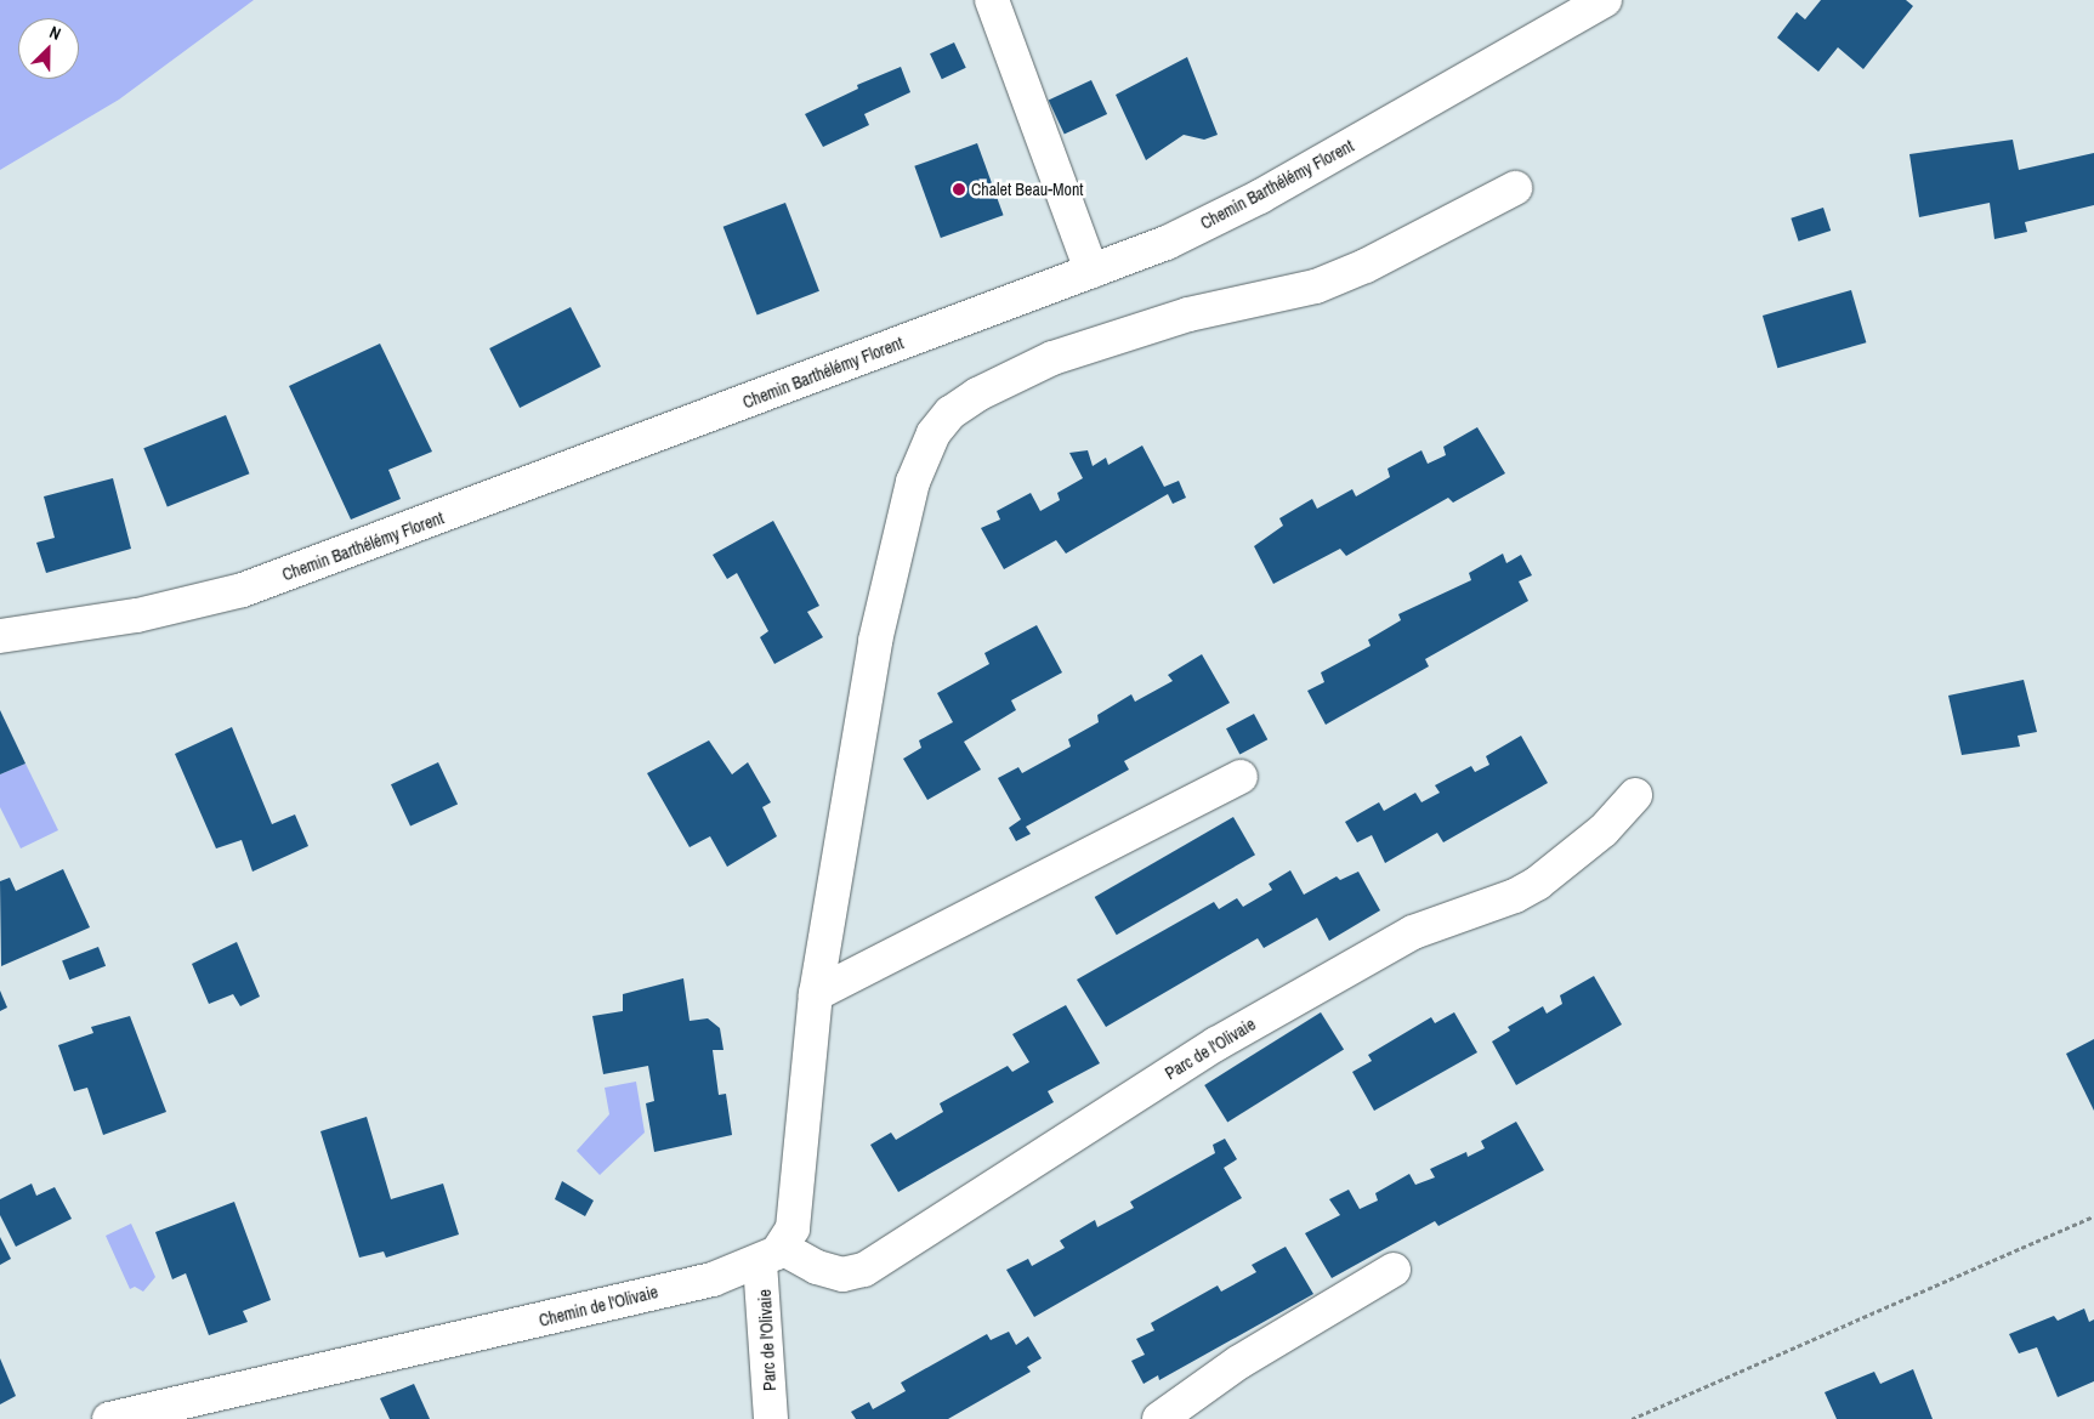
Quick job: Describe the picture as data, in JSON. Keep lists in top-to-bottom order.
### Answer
{
  "streets": {
    "street": ["Chemin Barthélémy Florent", "Parc de l'Olivaie", "Chemin de l'Olivaie"]
  },
  "crossings": [
    ["Parc de l'Olivaie", "Chemin de l'Olivaie"]
  ],
  "places": ["Chalet Beau-Mont"],
  "north": "top right"
}
